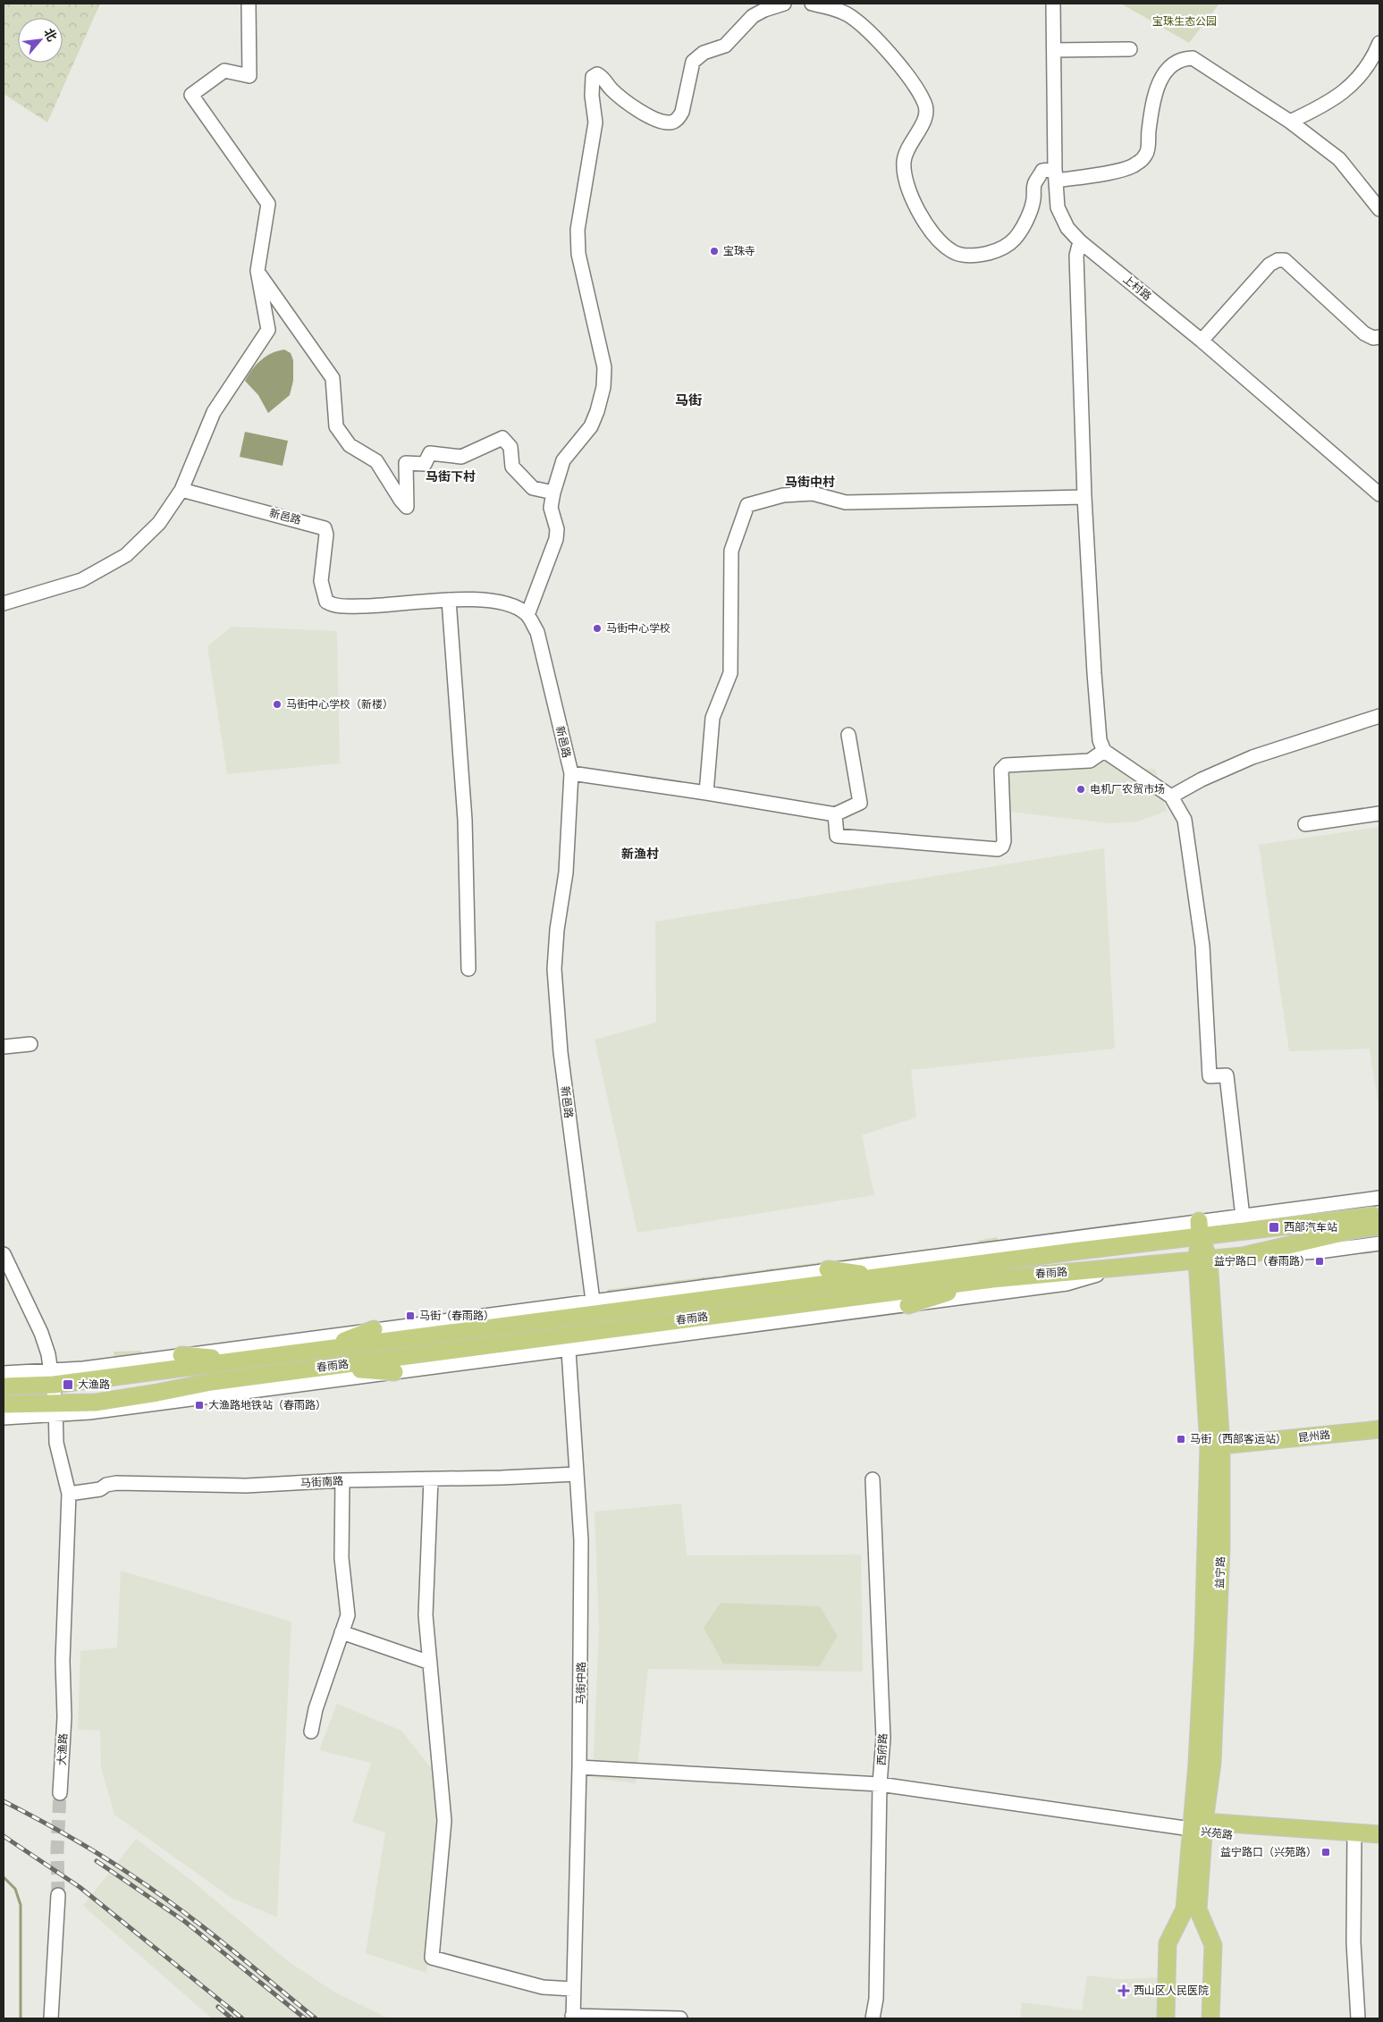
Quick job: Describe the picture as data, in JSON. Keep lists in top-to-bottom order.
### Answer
{
  "streets": {
    "main road": [
      "春雨路",
      "昆州路",
      "益宁路",
      "兴苑路"
    ],
    "street": [
      "上村路",
      "新邑路",
      "马街南路",
      "马街中路",
      "大渔路",
      "西府路"
    ]
  },
  "crossings": [
    ["春雨路", "益宁路"],
    ["春雨路", "大渔路"],
    ["昆州路", "益宁路"],
    ["马街南路", "马街中路"],
    ["马街南路", "大渔路"],
    ["益宁路", "兴苑路"]
  ],
  "districts": [
    "马街",
    "马街下村",
    "马街中村",
    "新渔村"
  ],
  "parks": ["宝珠生态公园"],
  "places": {
    "other": [
      "宝珠寺",
      "马街中心学校",
      "马街中心学校（新楼）",
      "电机厂农贸市场"
    ],
    "transit": [
      "西部汽车站",
      "益宁路口（春雨路）",
      "马街（春雨路）",
      "大渔路",
      "大渔路地铁站（春雨路）",
      "马街（西部客运站）",
      "益宁路口（兴苑路）"
    ],
    "health": ["西山区人民医院"]
  },
  "north": "top right"
}
